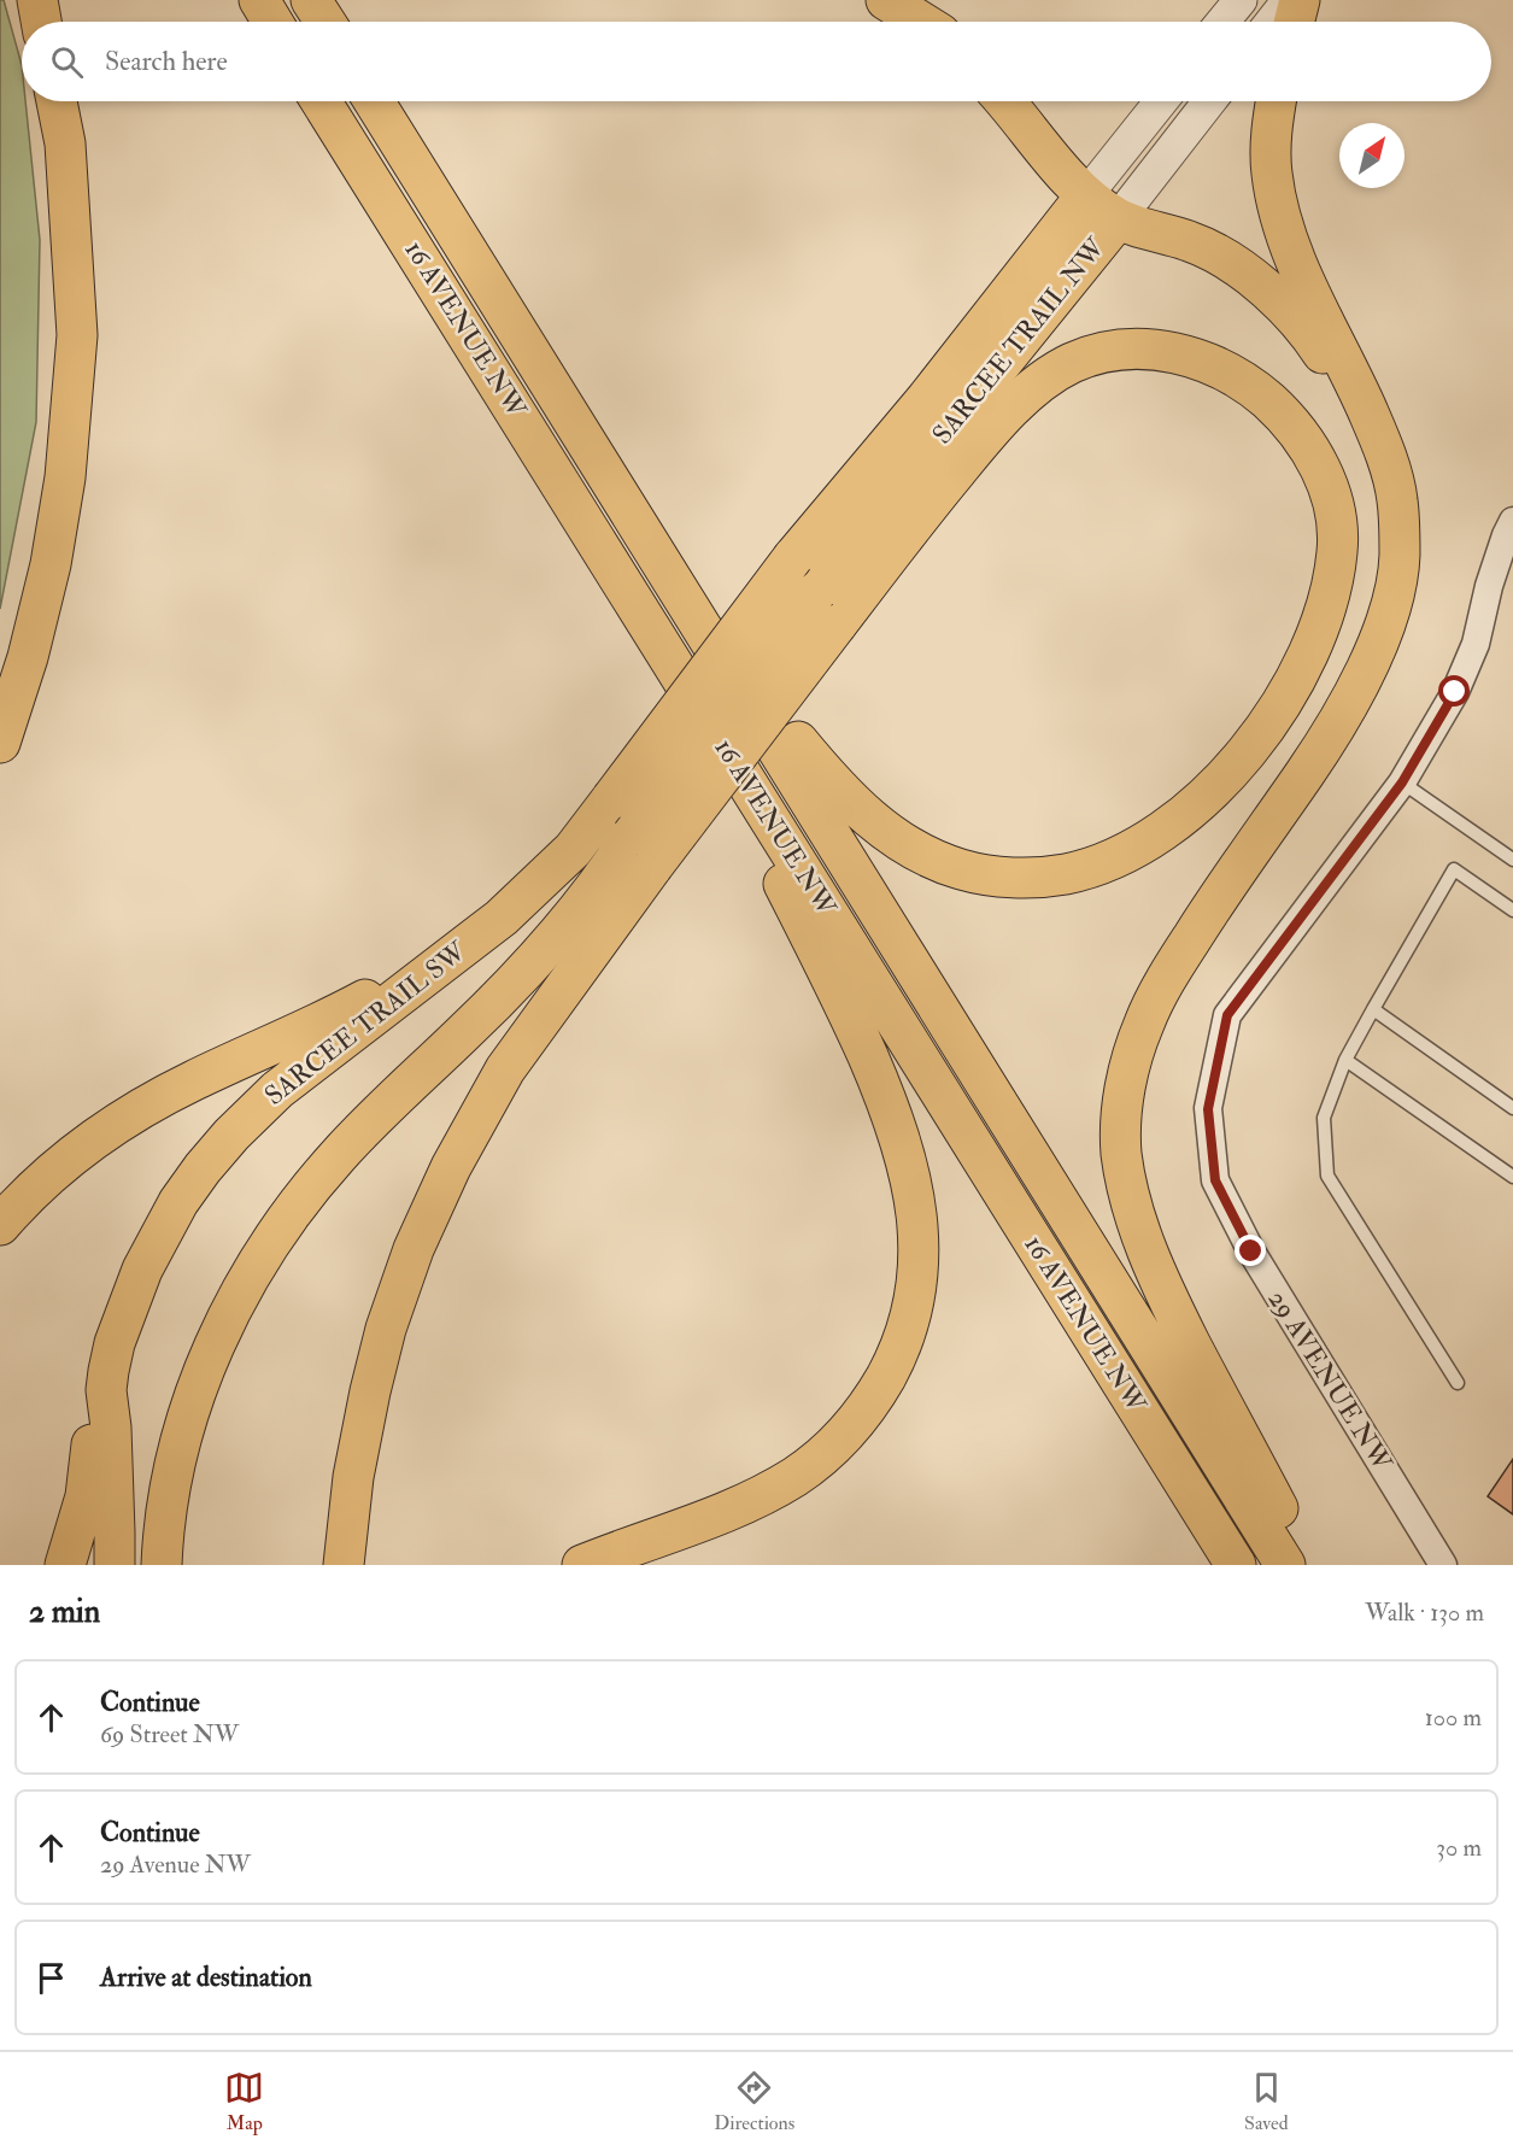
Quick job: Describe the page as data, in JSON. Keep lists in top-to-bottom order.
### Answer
{
  "streets": {
    "highway": ["16 AVENUE NW", "SARCEE TRAIL NW", "SARCEE TRAIL SW"],
    "street": ["29 AVENUE NW"]
  },
  "crossings": [
    ["SARCEE TRAIL NW", "SARCEE TRAIL SW"]
  ],
  "north": "top right",
  "page": {
    "search": "Search here",
    "heading": ["2 min", "Walk · 130 m"],
    "list": [
      ["Continue", "69 Street NW", "100 m"],
      ["Continue", "29 Avenue NW", "30 m"],
      "Arrive at destination"
    ],
    "nav": ["Map", "Directions", "Saved"]
  }
}
